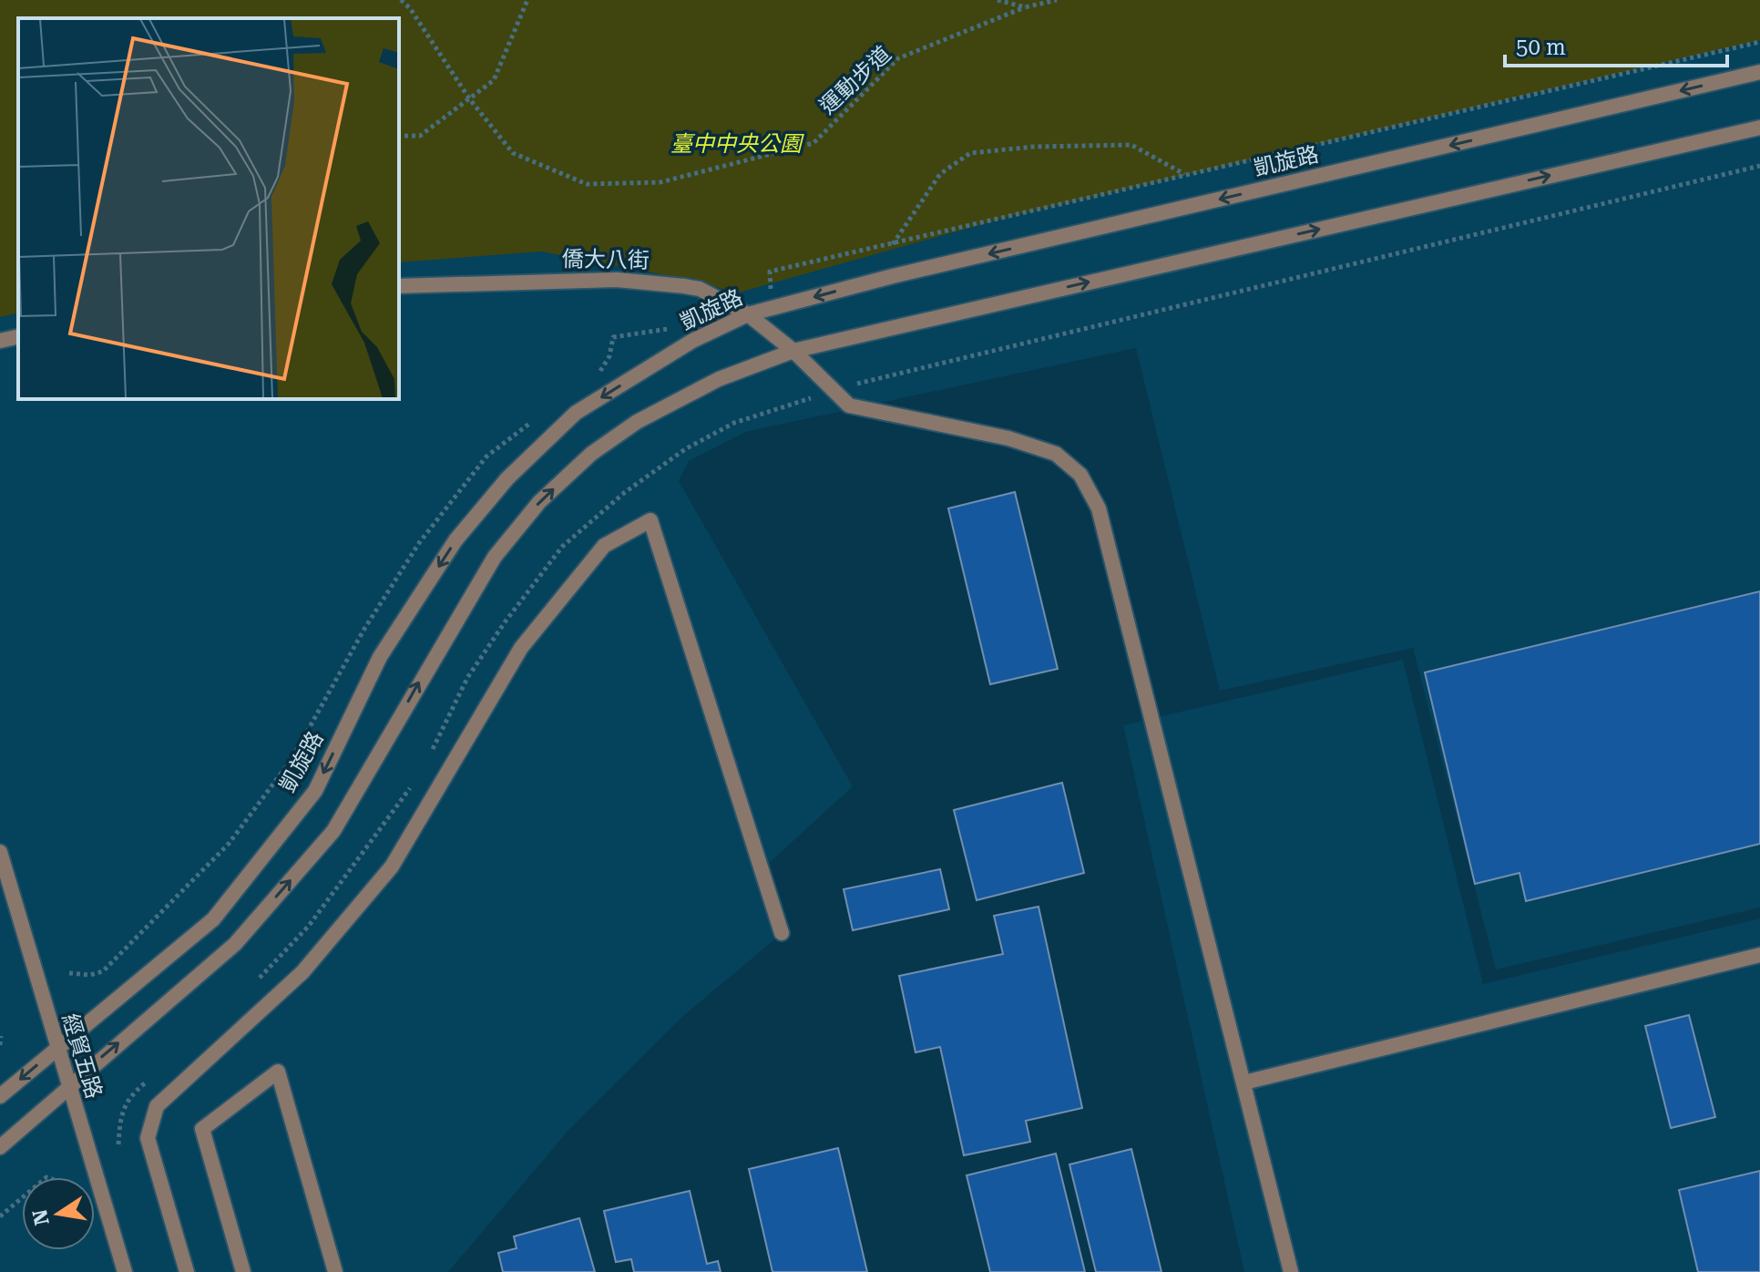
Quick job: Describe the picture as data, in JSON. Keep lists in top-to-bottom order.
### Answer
{
  "streets": {
    "street": ["凱旋路", "僑大八街", "經貿五路"],
    "path": ["運動步道"]
  },
  "crossings": [
    ["凱旋路", "僑大八街"],
    ["凱旋路", "經貿五路"]
  ],
  "parks": ["臺中中央公園"],
  "scale_bar": "50 m",
  "north": "left"
}
